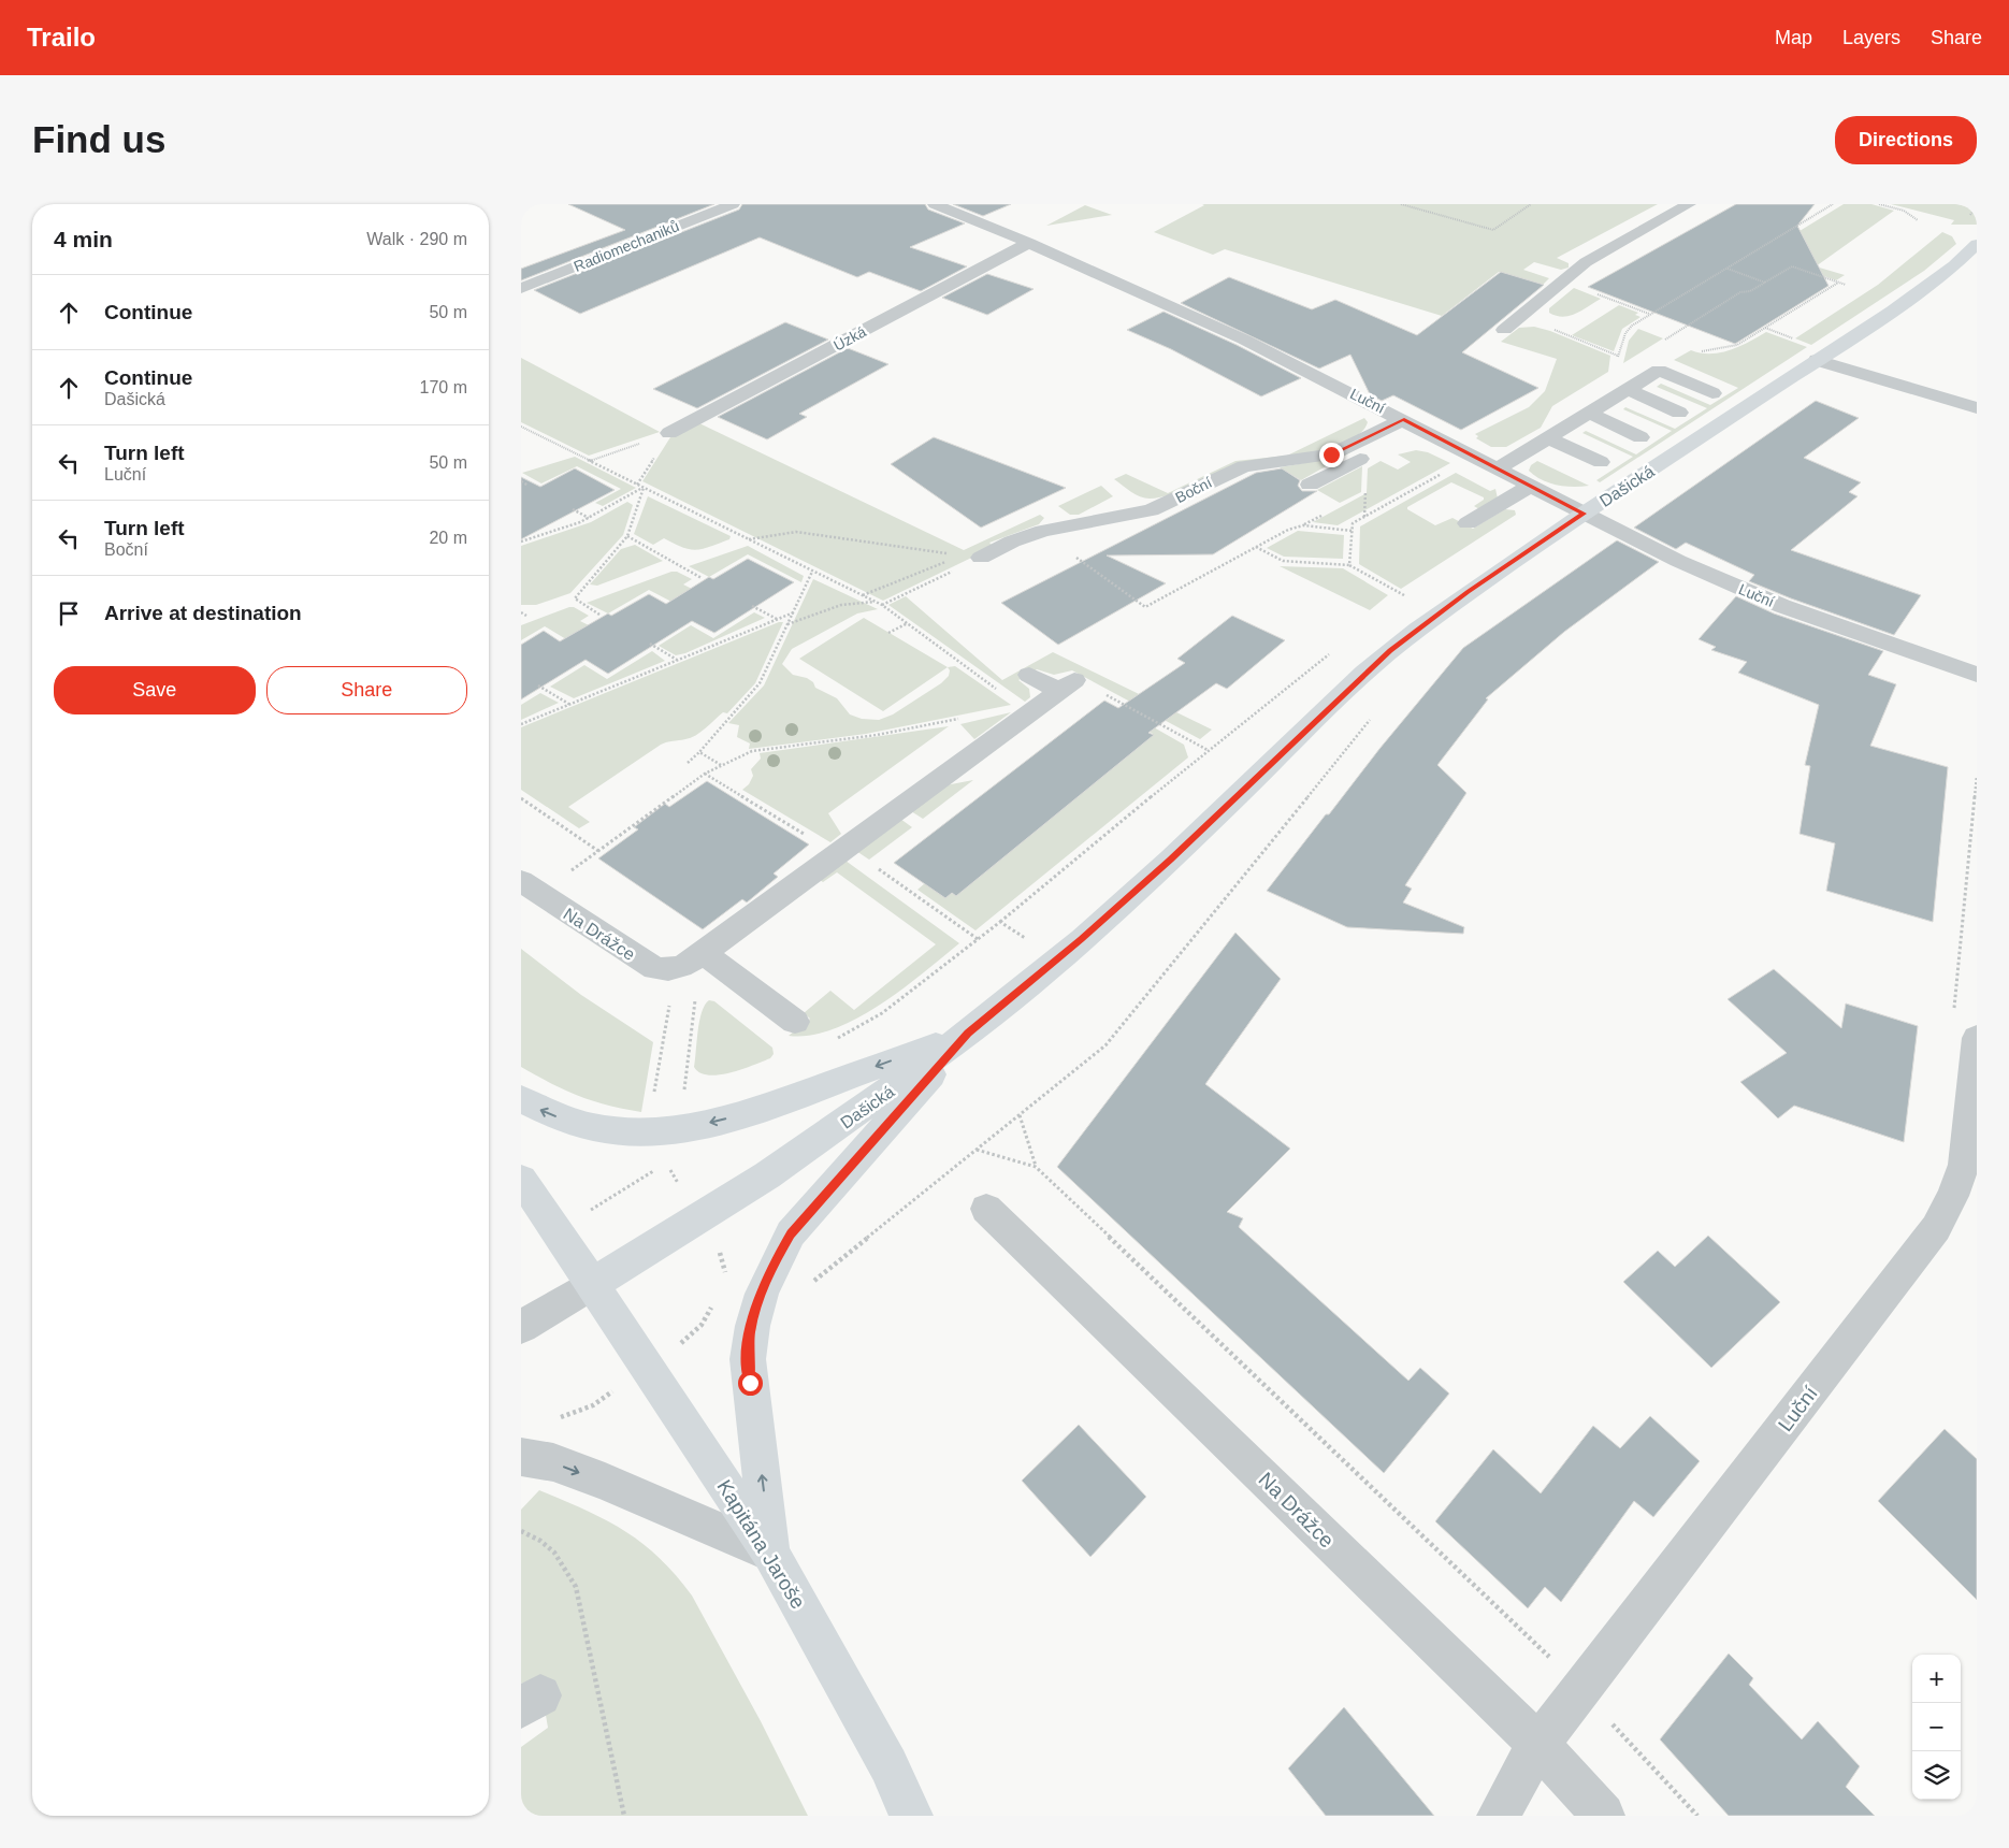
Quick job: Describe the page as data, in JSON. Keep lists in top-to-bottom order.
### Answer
{
  "streets": {
    "main road": ["Dašická", "Kapitána Jaroše"],
    "street": [
      "Radiomechaniků",
      "Úzká",
      "Luční",
      "Boční",
      "Na Drážce"
    ]
  },
  "crossings": [
    ["Úzká", "Luční"],
    ["Luční", "Dašická"],
    ["Luční", "Boční"],
    ["Luční", "Na Drážce"],
    ["Dašická", "Kapitána Jaroše"]
  ],
  "page": {
    "header": "Trailo",
    "nav": ["Map", "Layers", "Share"],
    "buttons": [
      "Directions",
      ["Save", "Share"]
    ],
    "title": "Find us",
    "heading": ["4 min", "Walk · 290 m"],
    "list": [
      ["Continue", "50 m"],
      ["Continue", "Dašická", "170 m"],
      ["Turn left", "Luční", "50 m"],
      ["Turn left", "Boční", "20 m"],
      "Arrive at destination"
    ],
    "map_buttons": ["+", "−"]
  }
}
